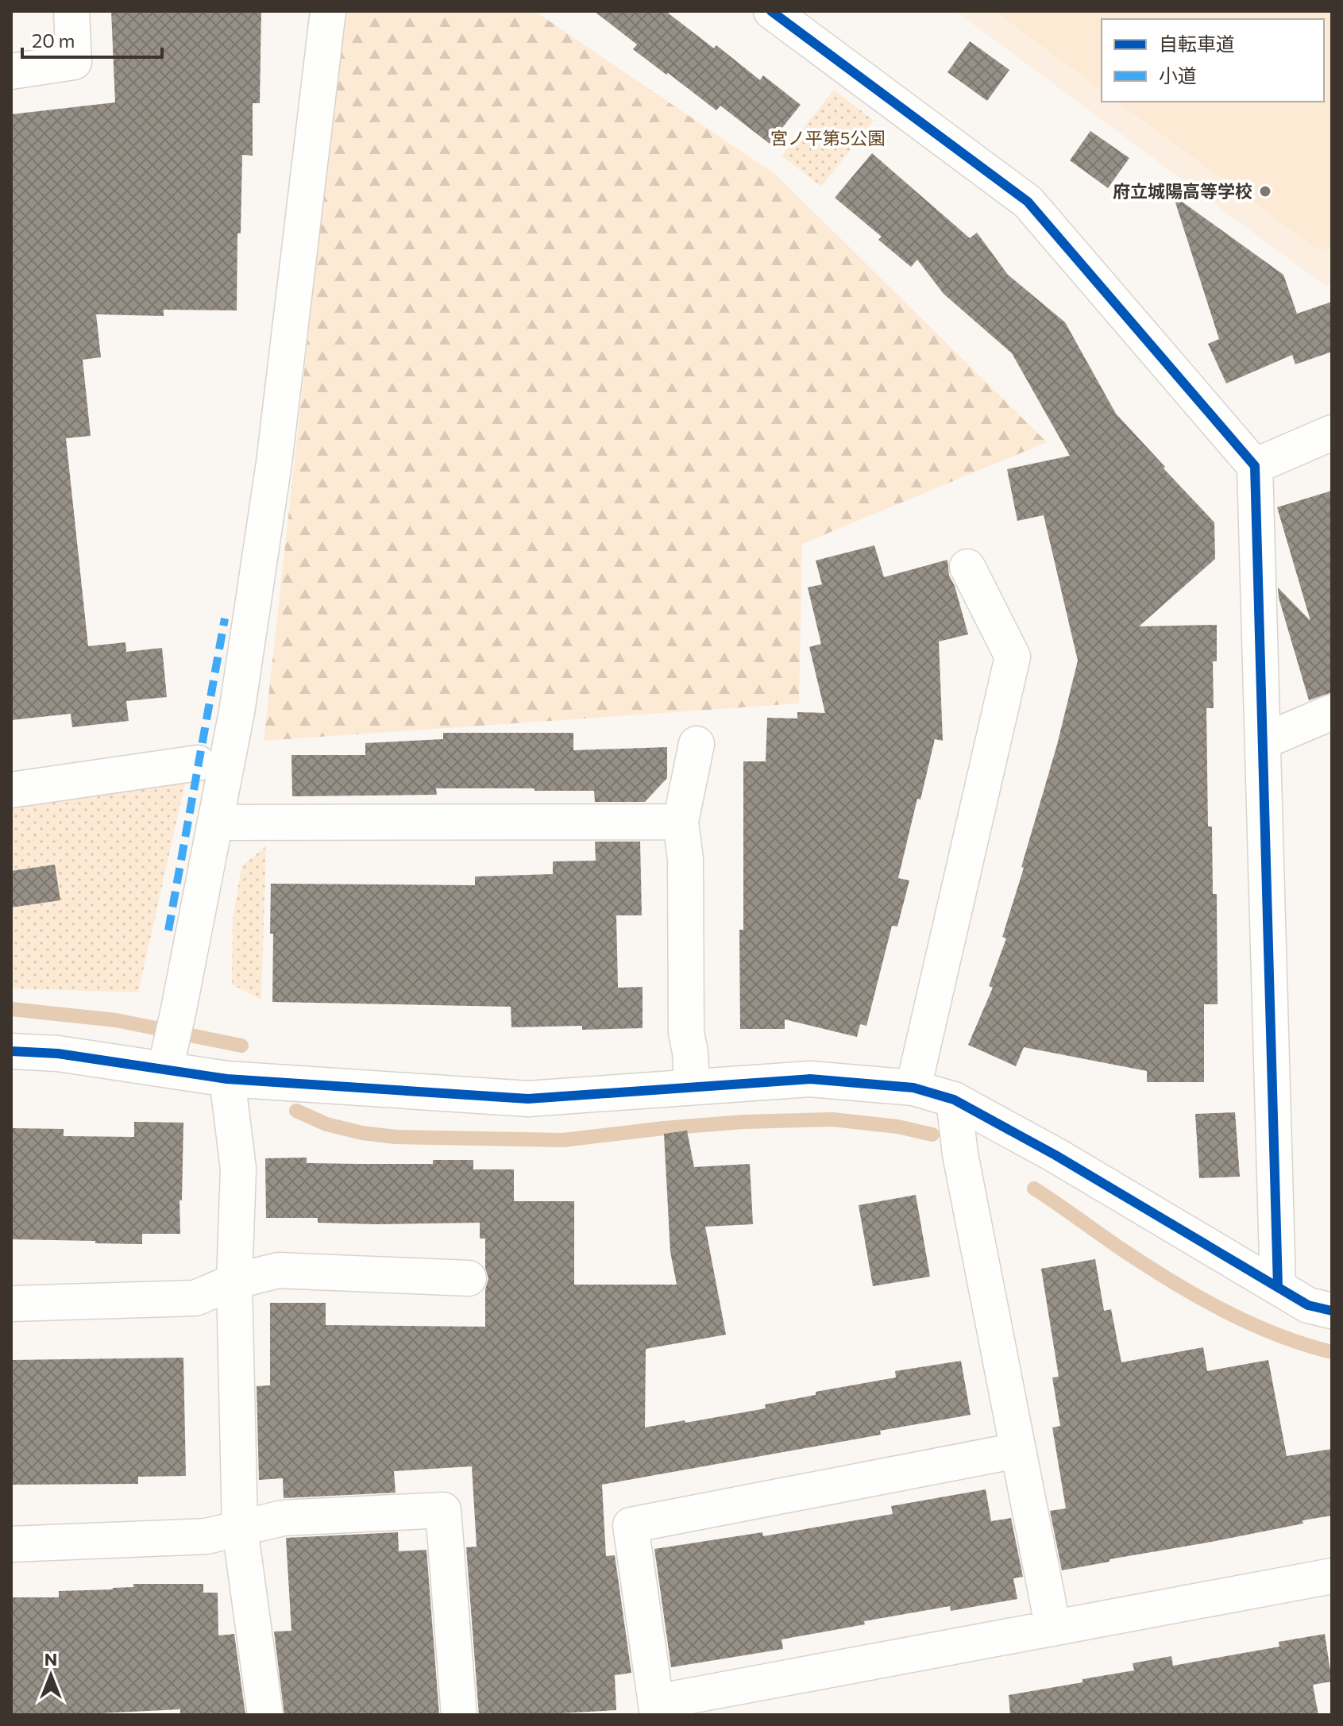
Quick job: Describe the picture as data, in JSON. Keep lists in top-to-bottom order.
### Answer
{
  "parks": ["宮ノ平第5公園"],
  "places": ["府立城陽高等学校"],
  "legend": ["自転車道", "小道"],
  "scale_bar": "20 m",
  "north": "top"
}
